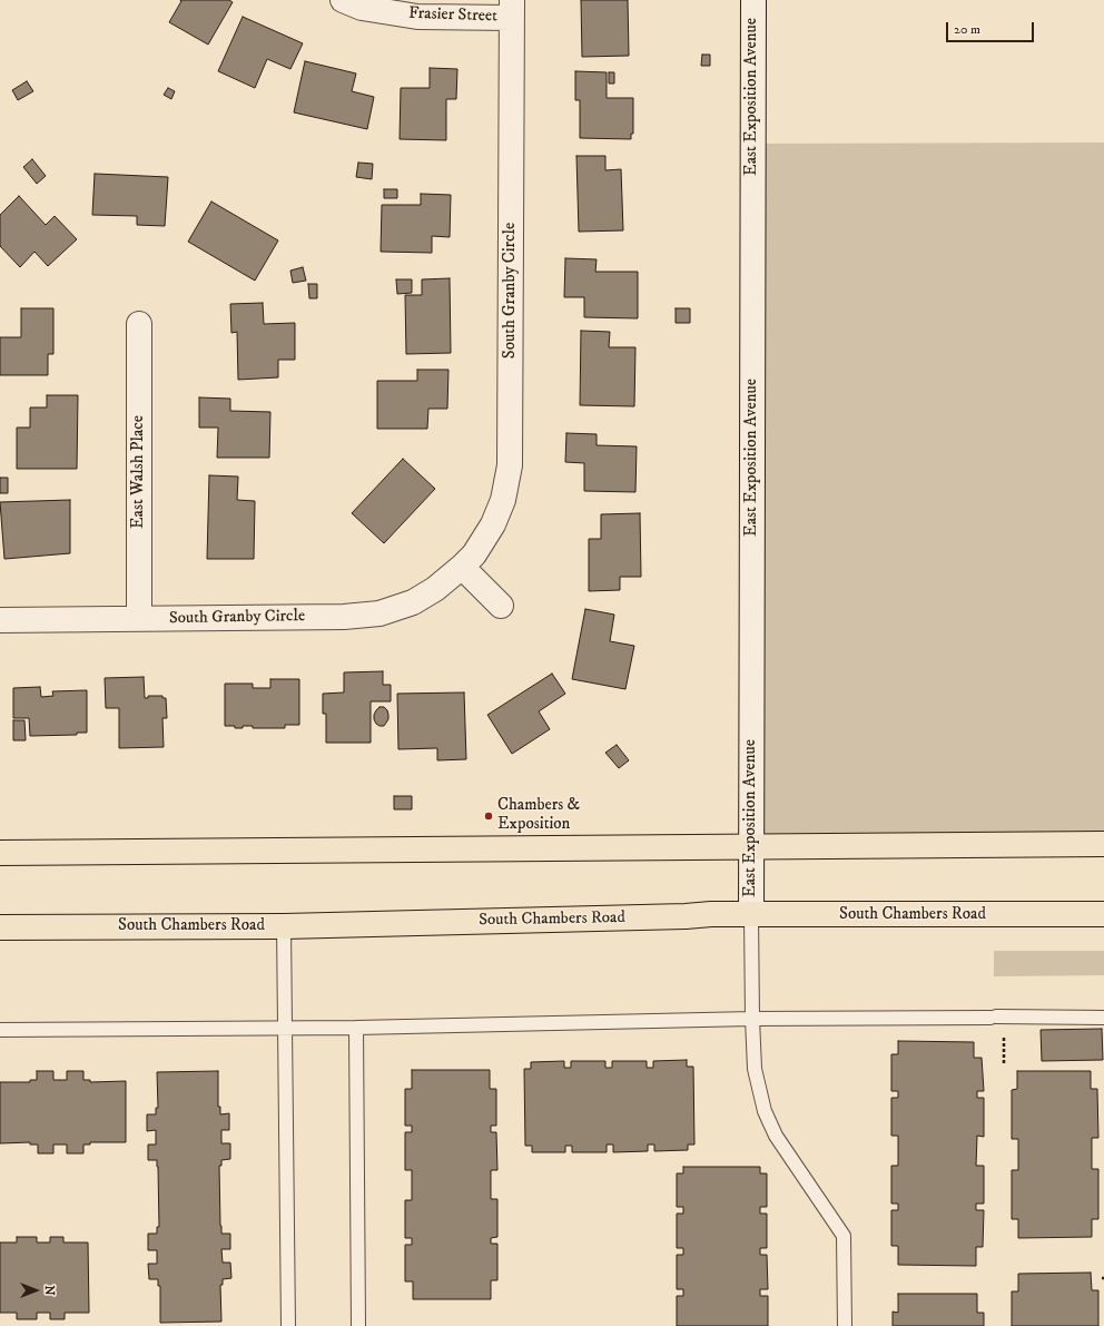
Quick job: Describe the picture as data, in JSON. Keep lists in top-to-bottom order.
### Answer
{
  "streets": {
    "main road": ["South Chambers Road"],
    "street": [
      "Frasier Street",
      "East Exposition Avenue",
      "South Granby Circle",
      "East Walsh Place"
    ]
  },
  "crossings": [
    ["Frasier Street", "South Granby Circle"],
    ["East Exposition Avenue", "South Chambers Road"],
    ["South Granby Circle", "East Walsh Place"]
  ],
  "places": ["Chambers & Exposition"],
  "scale_bar": "20 m",
  "north": "right"
}
